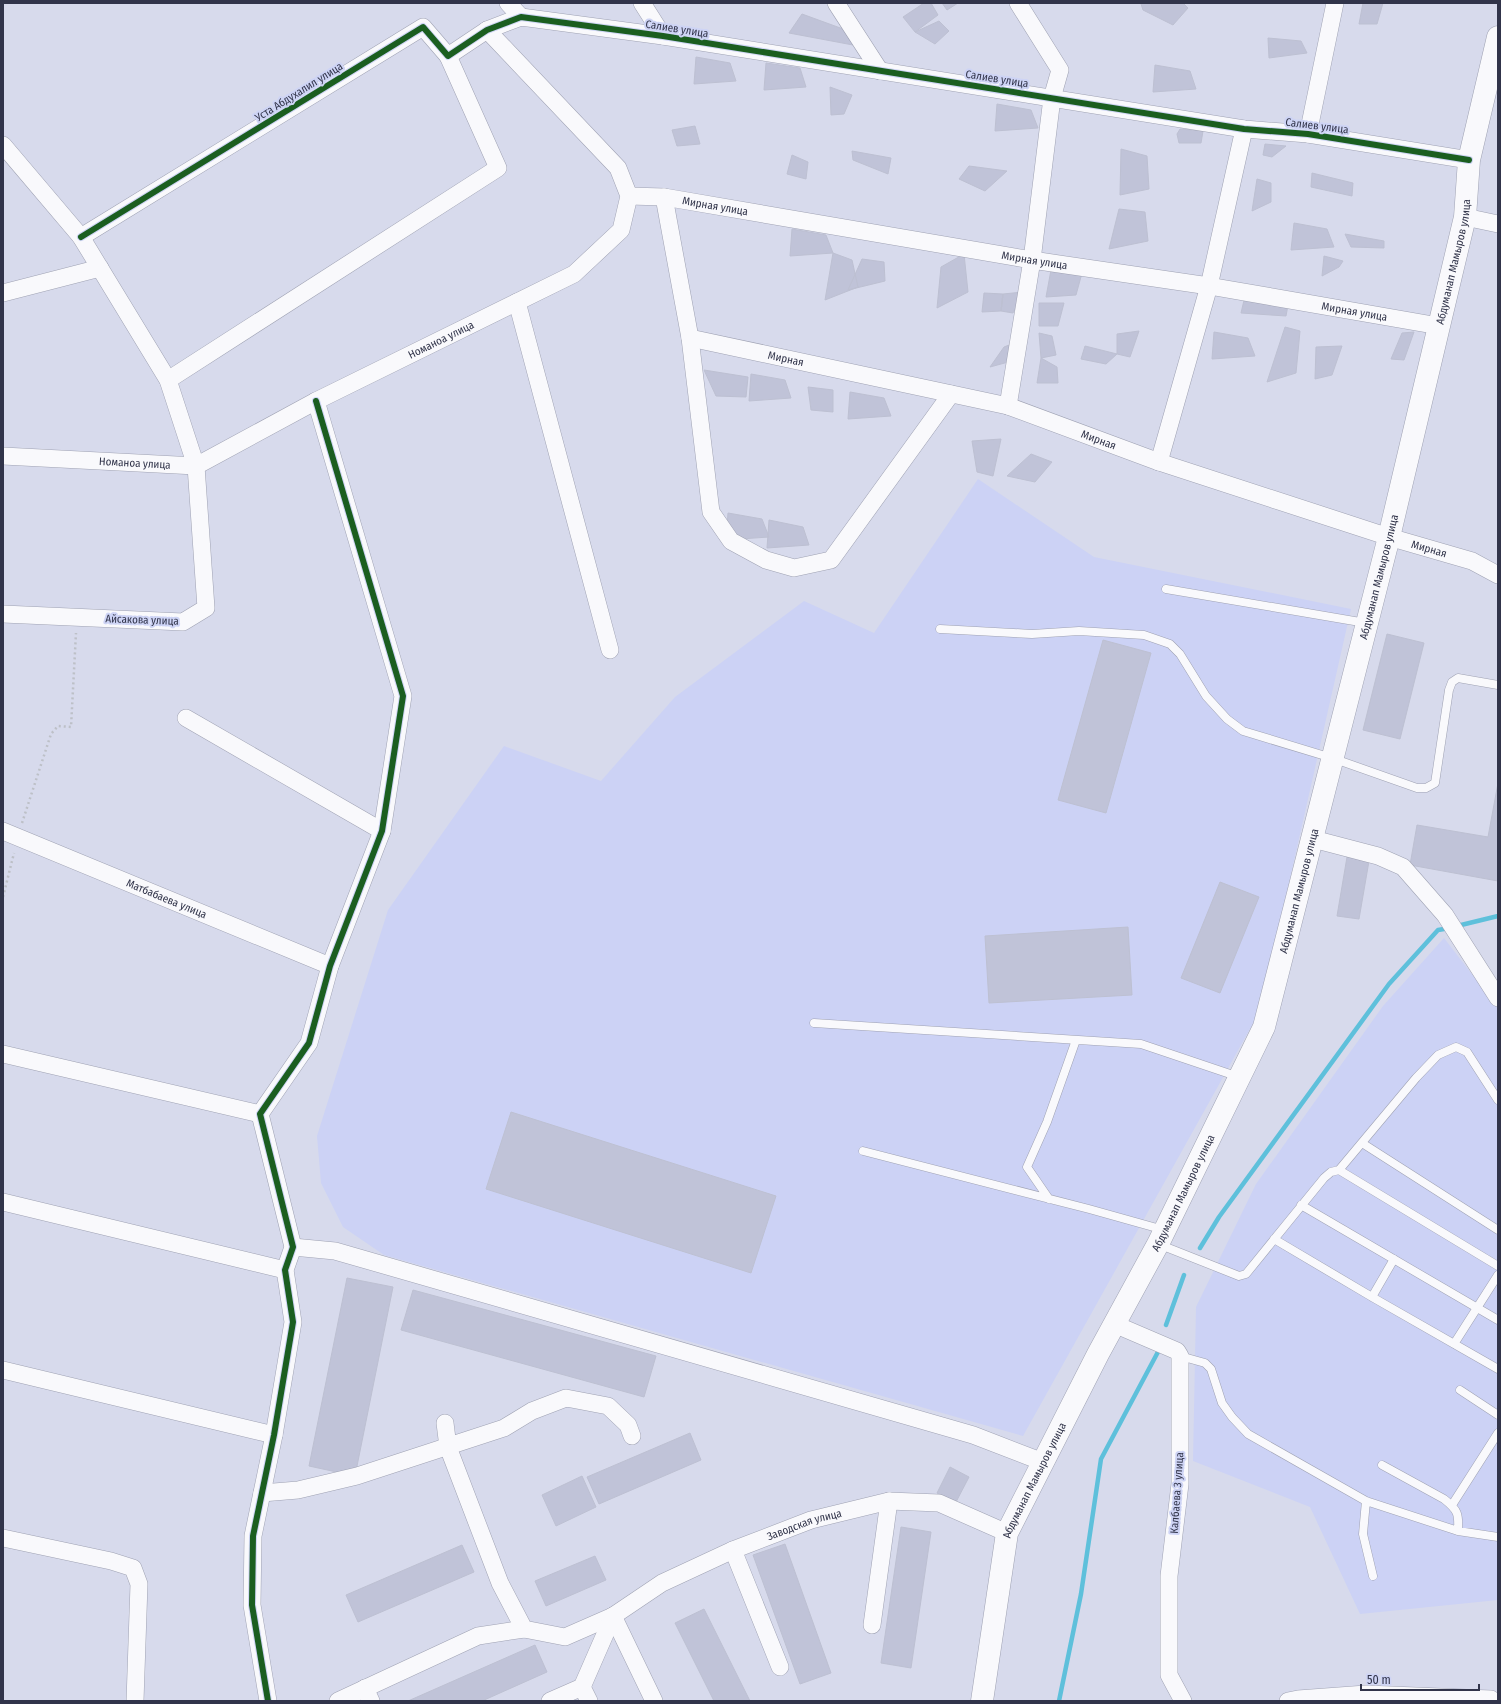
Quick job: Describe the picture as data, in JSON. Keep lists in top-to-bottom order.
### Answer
{
  "streets": {
    "main road": ["Абдуманап Мамыров улица"],
    "street": [
      "Салиев улица",
      "Уста Абдухалил улица",
      "Мирная улица",
      "Номаноа улица",
      "Мирная",
      "Айсакова улица",
      "Матбабаева улица",
      "Калбаева 3 улица",
      "Заводская улица"
    ]
  },
  "crossings": [
    ["Салиев улица", "Абдуманап Мамыров улица"],
    ["Мирная улица", "Абдуманап Мамыров улица"],
    ["Мирная улица", "Номаноа улица"],
    ["Абдуманап Мамыров улица", "Мирная"],
    ["Абдуманап Мамыров улица", "Заводская улица"],
    ["Номаноа улица", "Айсакова улица"]
  ],
  "scale_bar": "50 m"
}
